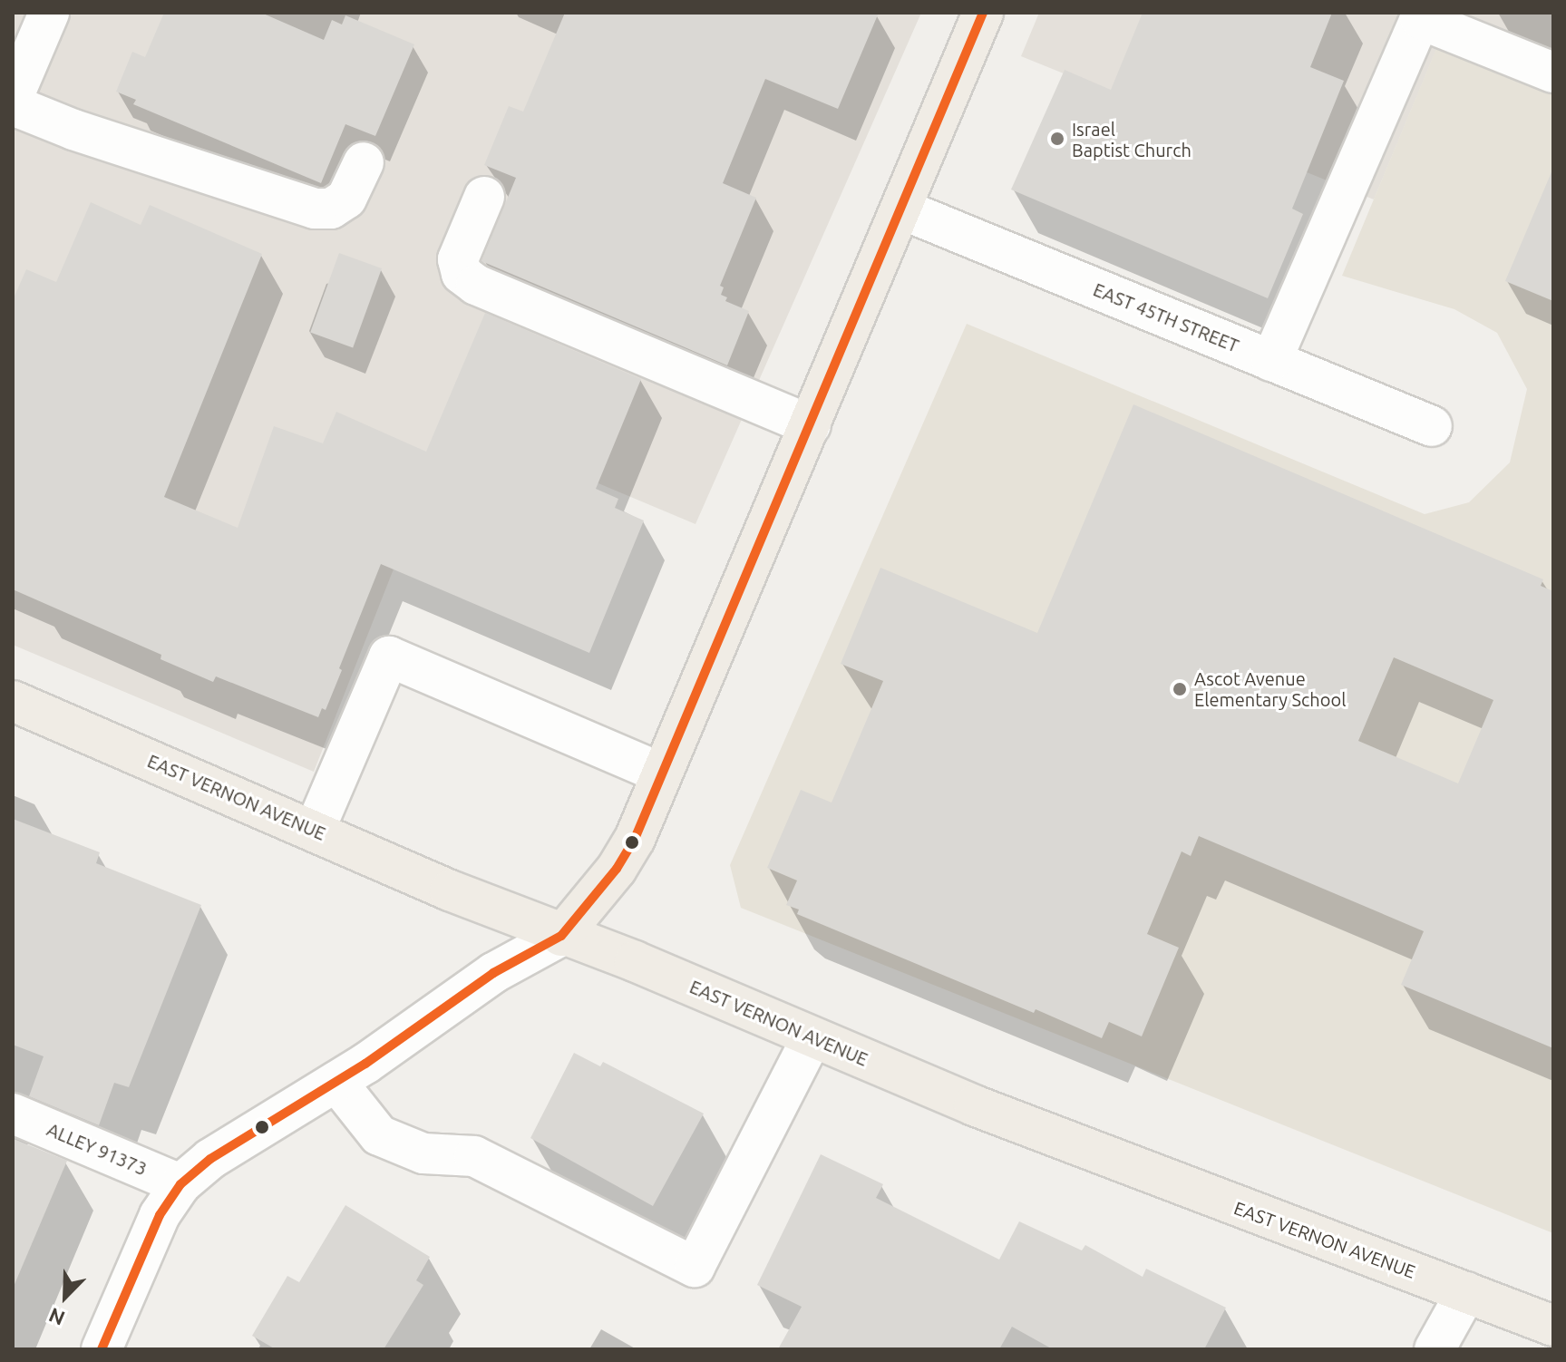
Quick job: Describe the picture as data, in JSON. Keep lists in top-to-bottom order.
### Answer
{
  "streets": {
    "main road": ["EAST VERNON AVENUE"],
    "street": ["EAST 45TH STREET", "ALLEY 91373"]
  },
  "places": ["Israel Baptist Church", "Ascot Avenue Elementary School"],
  "north": "bottom left"
}
